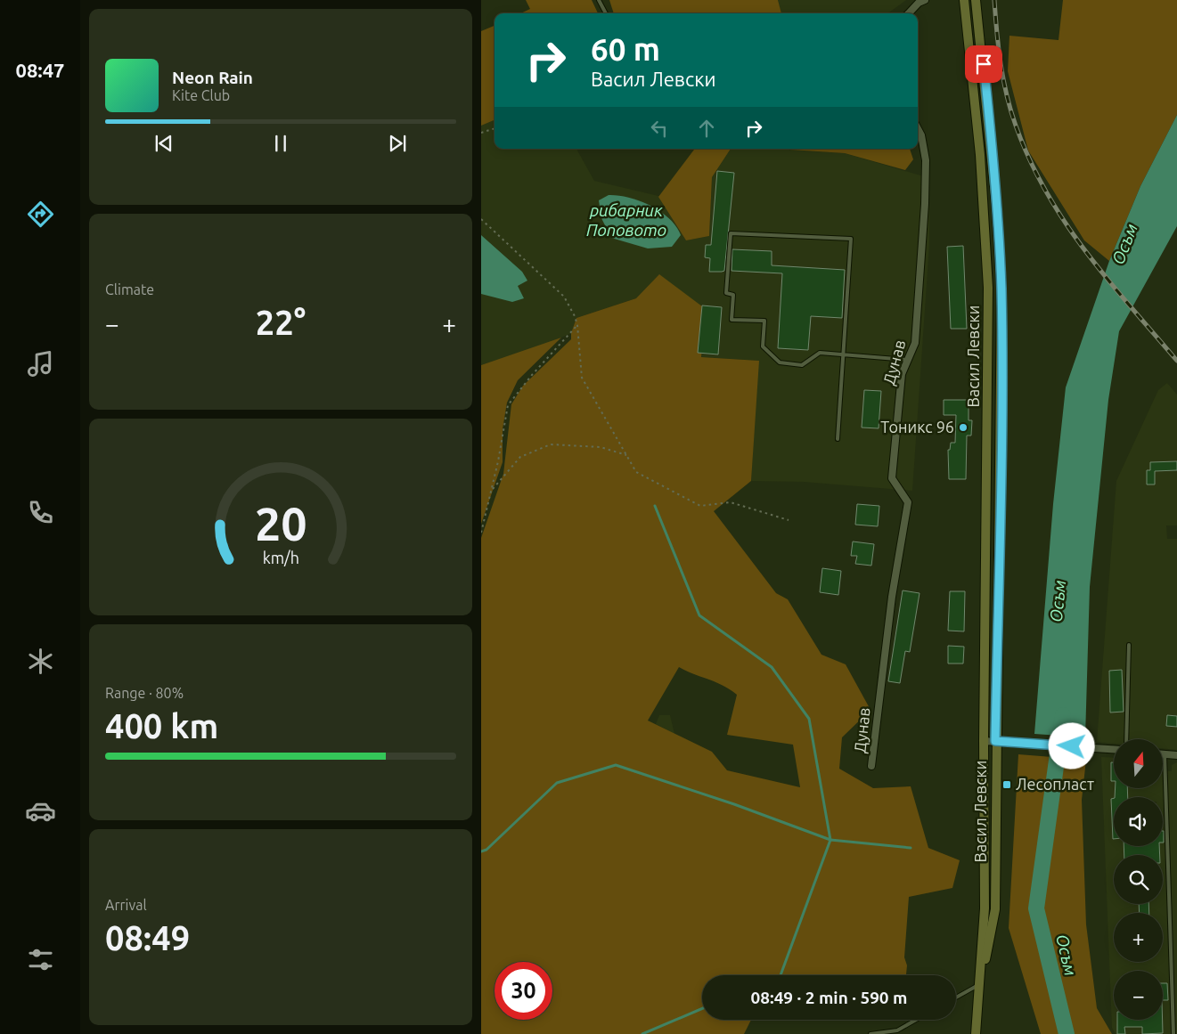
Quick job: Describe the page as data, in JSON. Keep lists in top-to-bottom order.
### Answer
{
  "streets": {
    "main road": ["Васил Левски"],
    "street": ["Дунав"]
  },
  "water": ["рибарник Поповото", "Осъм"],
  "places": {
    "other": ["Тоникс 96"],
    "transit": ["Лесопласт"]
  },
  "north": "top",
  "page": {
    "tabs": "08:47",
    "turn": ["60 m", "Васил Левски"],
    "song": ["Neon Rain", "Kite Club"],
    "tile": [
      "Climate",
      ["Range · 80%", "400 km"],
      ["Arrival", "08:49"]
    ],
    "heat": ["−", "22°", "+"],
    "map_buttons": ["+", "−"],
    "limit": "30",
    "trip": "08:49 · 2 min · 590 m",
    "gauge": ["20", "km/h"]
  }
}
